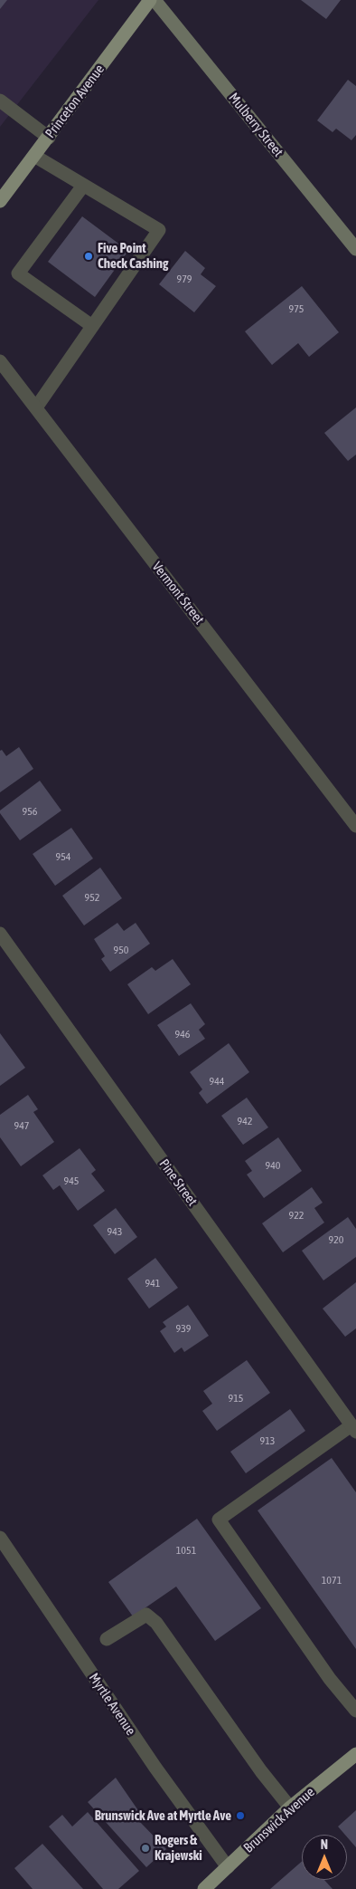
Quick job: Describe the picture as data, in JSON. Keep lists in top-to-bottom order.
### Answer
{
  "streets": {
    "main road": ["Princeton Avenue", "Brunswick Avenue"],
    "street": [
      "Mulberry Street",
      "Vermont Street",
      "Pine Street",
      "Myrtle Avenue"
    ]
  },
  "crossings": [
    ["Myrtle Avenue", "Brunswick Avenue"]
  ],
  "places": ["Five Point Check Cashing", "Brunswick Ave at Myrtle Ave", "Rogers & Krajewski"],
  "house_numbers": [
    "979",
    "975",
    "956",
    "954",
    "952",
    "950",
    "946",
    "944",
    "942",
    "947",
    "940",
    "945",
    "922",
    "943",
    "920",
    "941",
    "939",
    "915",
    "913",
    "1051",
    "1071"
  ],
  "north": "top"
}
